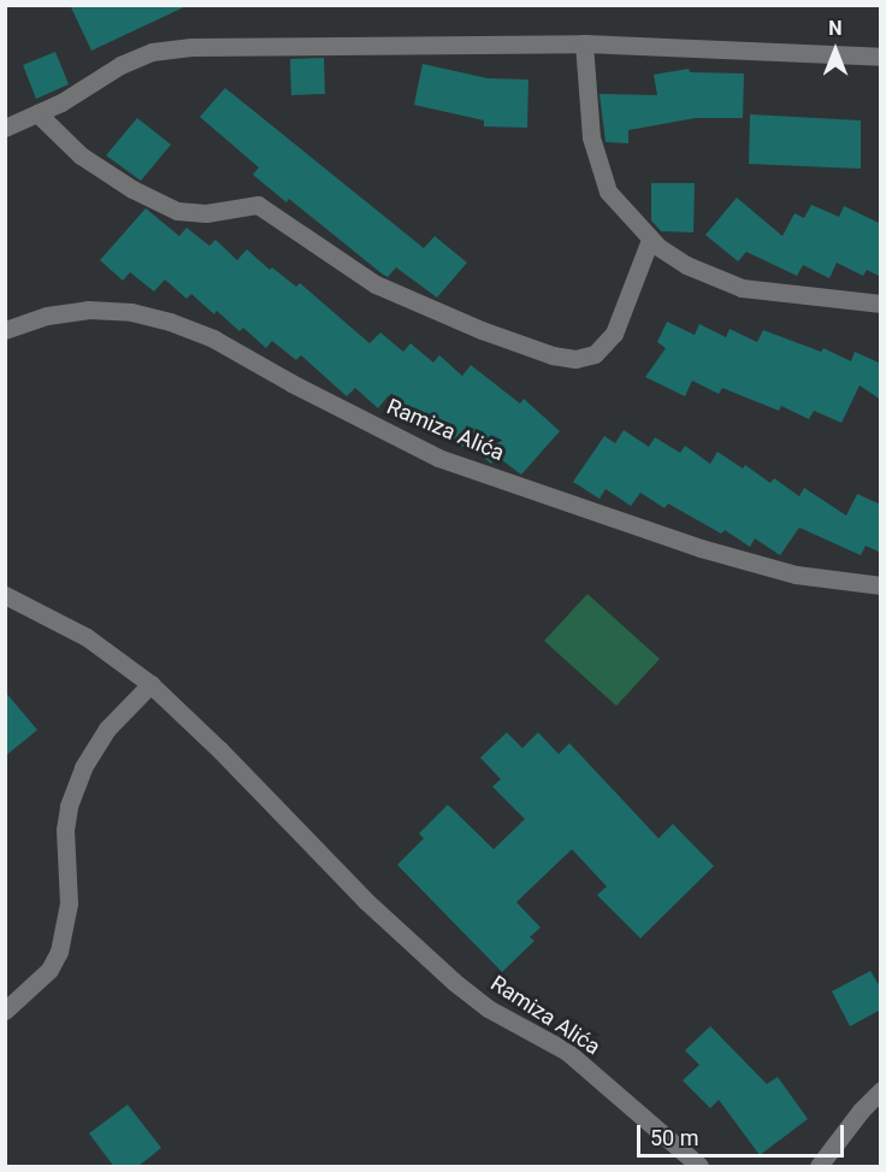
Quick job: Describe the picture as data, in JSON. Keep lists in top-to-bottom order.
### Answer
{
  "streets": {
    "street": ["Ramiza Alića"]
  },
  "scale_bar": "50 m",
  "north": "top"
}
